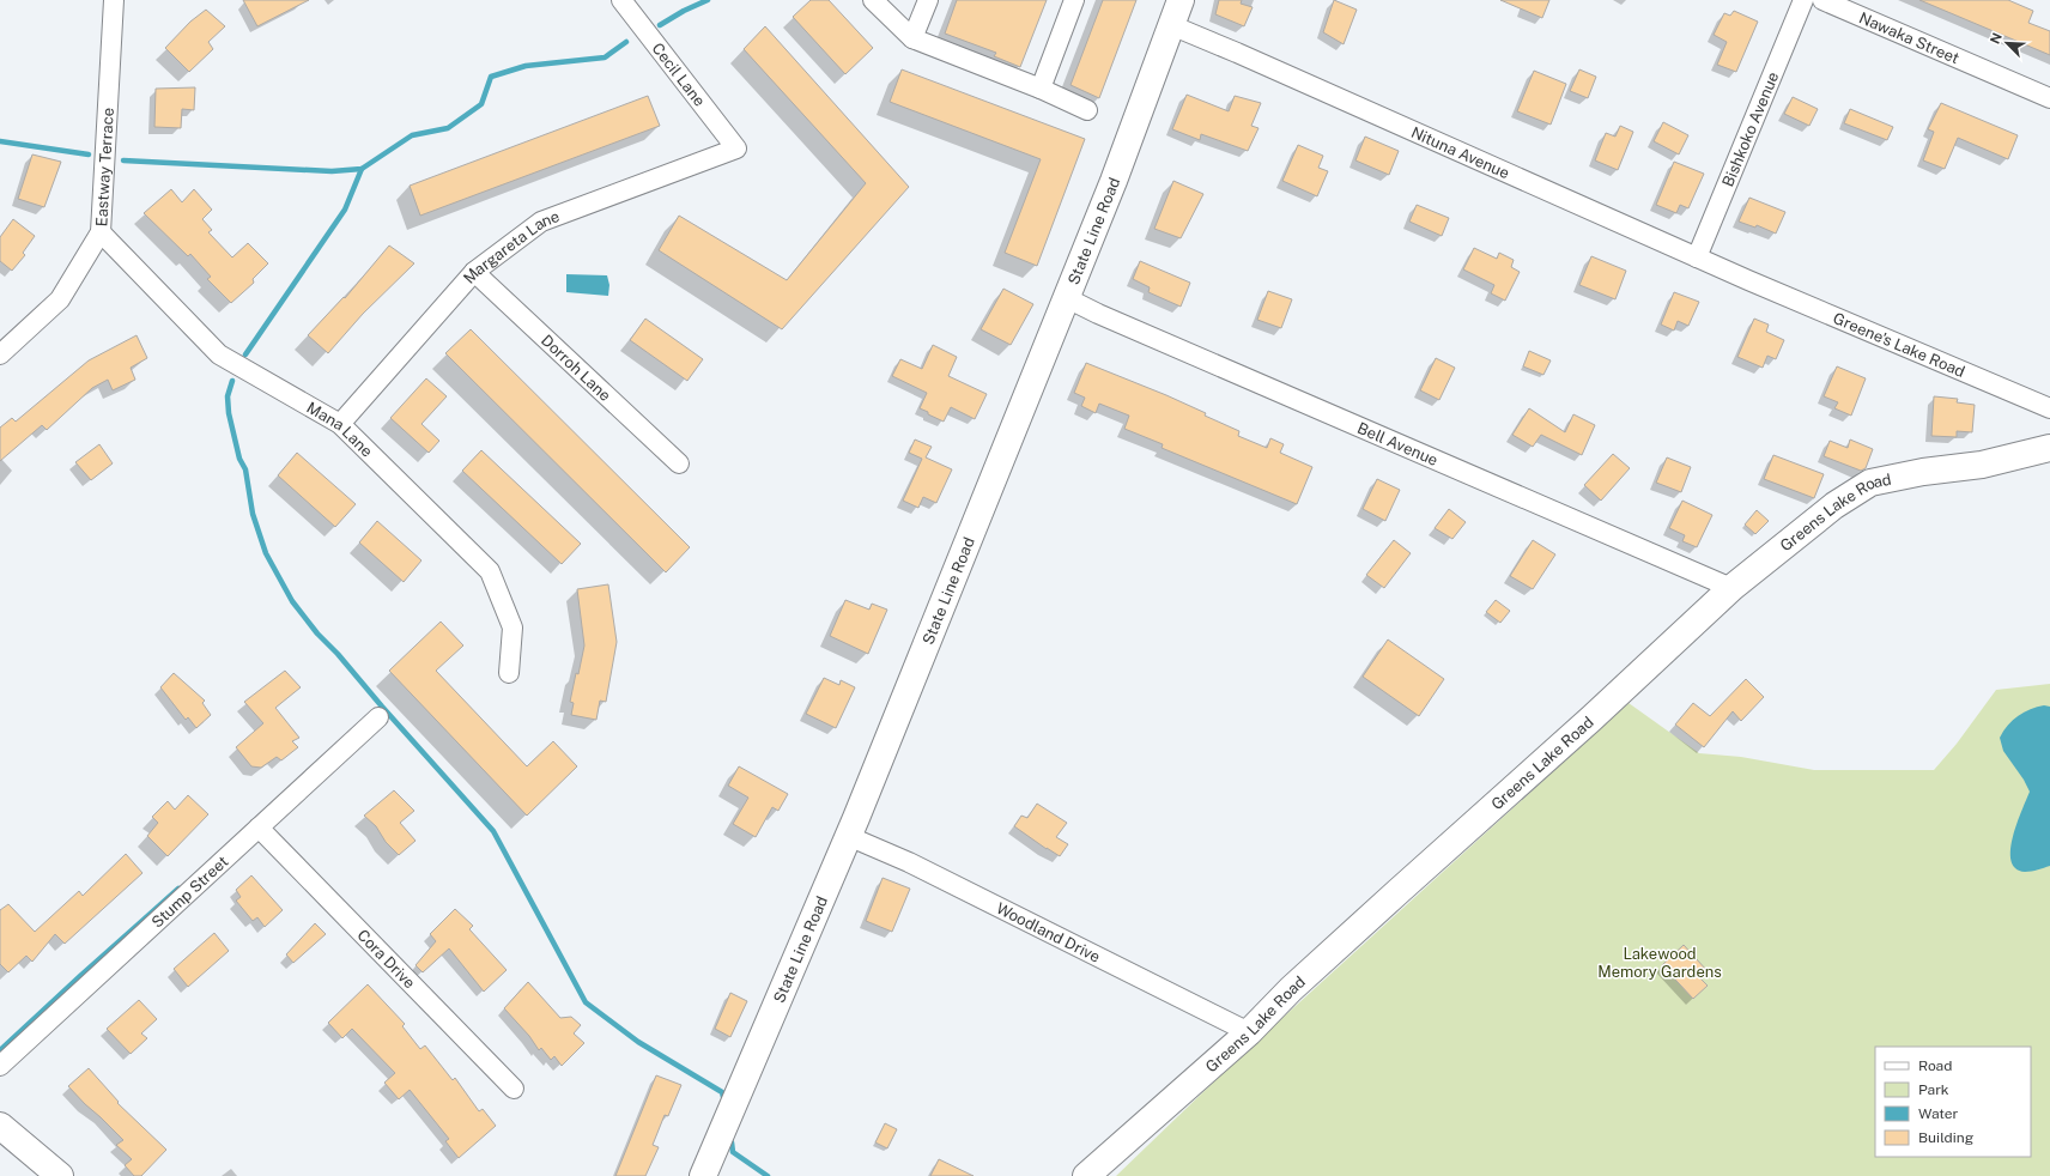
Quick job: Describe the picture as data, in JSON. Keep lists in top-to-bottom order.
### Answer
{
  "streets": {
    "street": [
      "Nawaka Street",
      "Cecil Lane",
      "Bishkoko Avenue",
      "Nituna Avenue",
      "Eastway Terrace",
      "State Line Road",
      "Margareta Lane",
      "Greene's Lake Road",
      "Dorroh Lane",
      "Mana Lane",
      "Bell Avenue",
      "Greens Lake Road",
      "Stump Street",
      "Woodland Drive",
      "Cora Drive"
    ]
  },
  "crossings": [
    ["Cecil Lane", "Margareta Lane"],
    ["Bishkoko Avenue", "Nituna Avenue"],
    ["Nituna Avenue", "State Line Road"],
    ["Nituna Avenue", "Greene's Lake Road"],
    ["Eastway Terrace", "Mana Lane"],
    ["State Line Road", "Bell Avenue"],
    ["State Line Road", "Woodland Drive"],
    ["Margareta Lane", "Dorroh Lane"],
    ["Margareta Lane", "Mana Lane"],
    ["Bell Avenue", "Greens Lake Road"],
    ["Greens Lake Road", "Woodland Drive"],
    ["Stump Street", "Cora Drive"]
  ],
  "parks": ["Lakewood Memory Gardens"],
  "legend": [
    "Road",
    "Park",
    "Water",
    "Building"
  ],
  "north": "top left"
}
